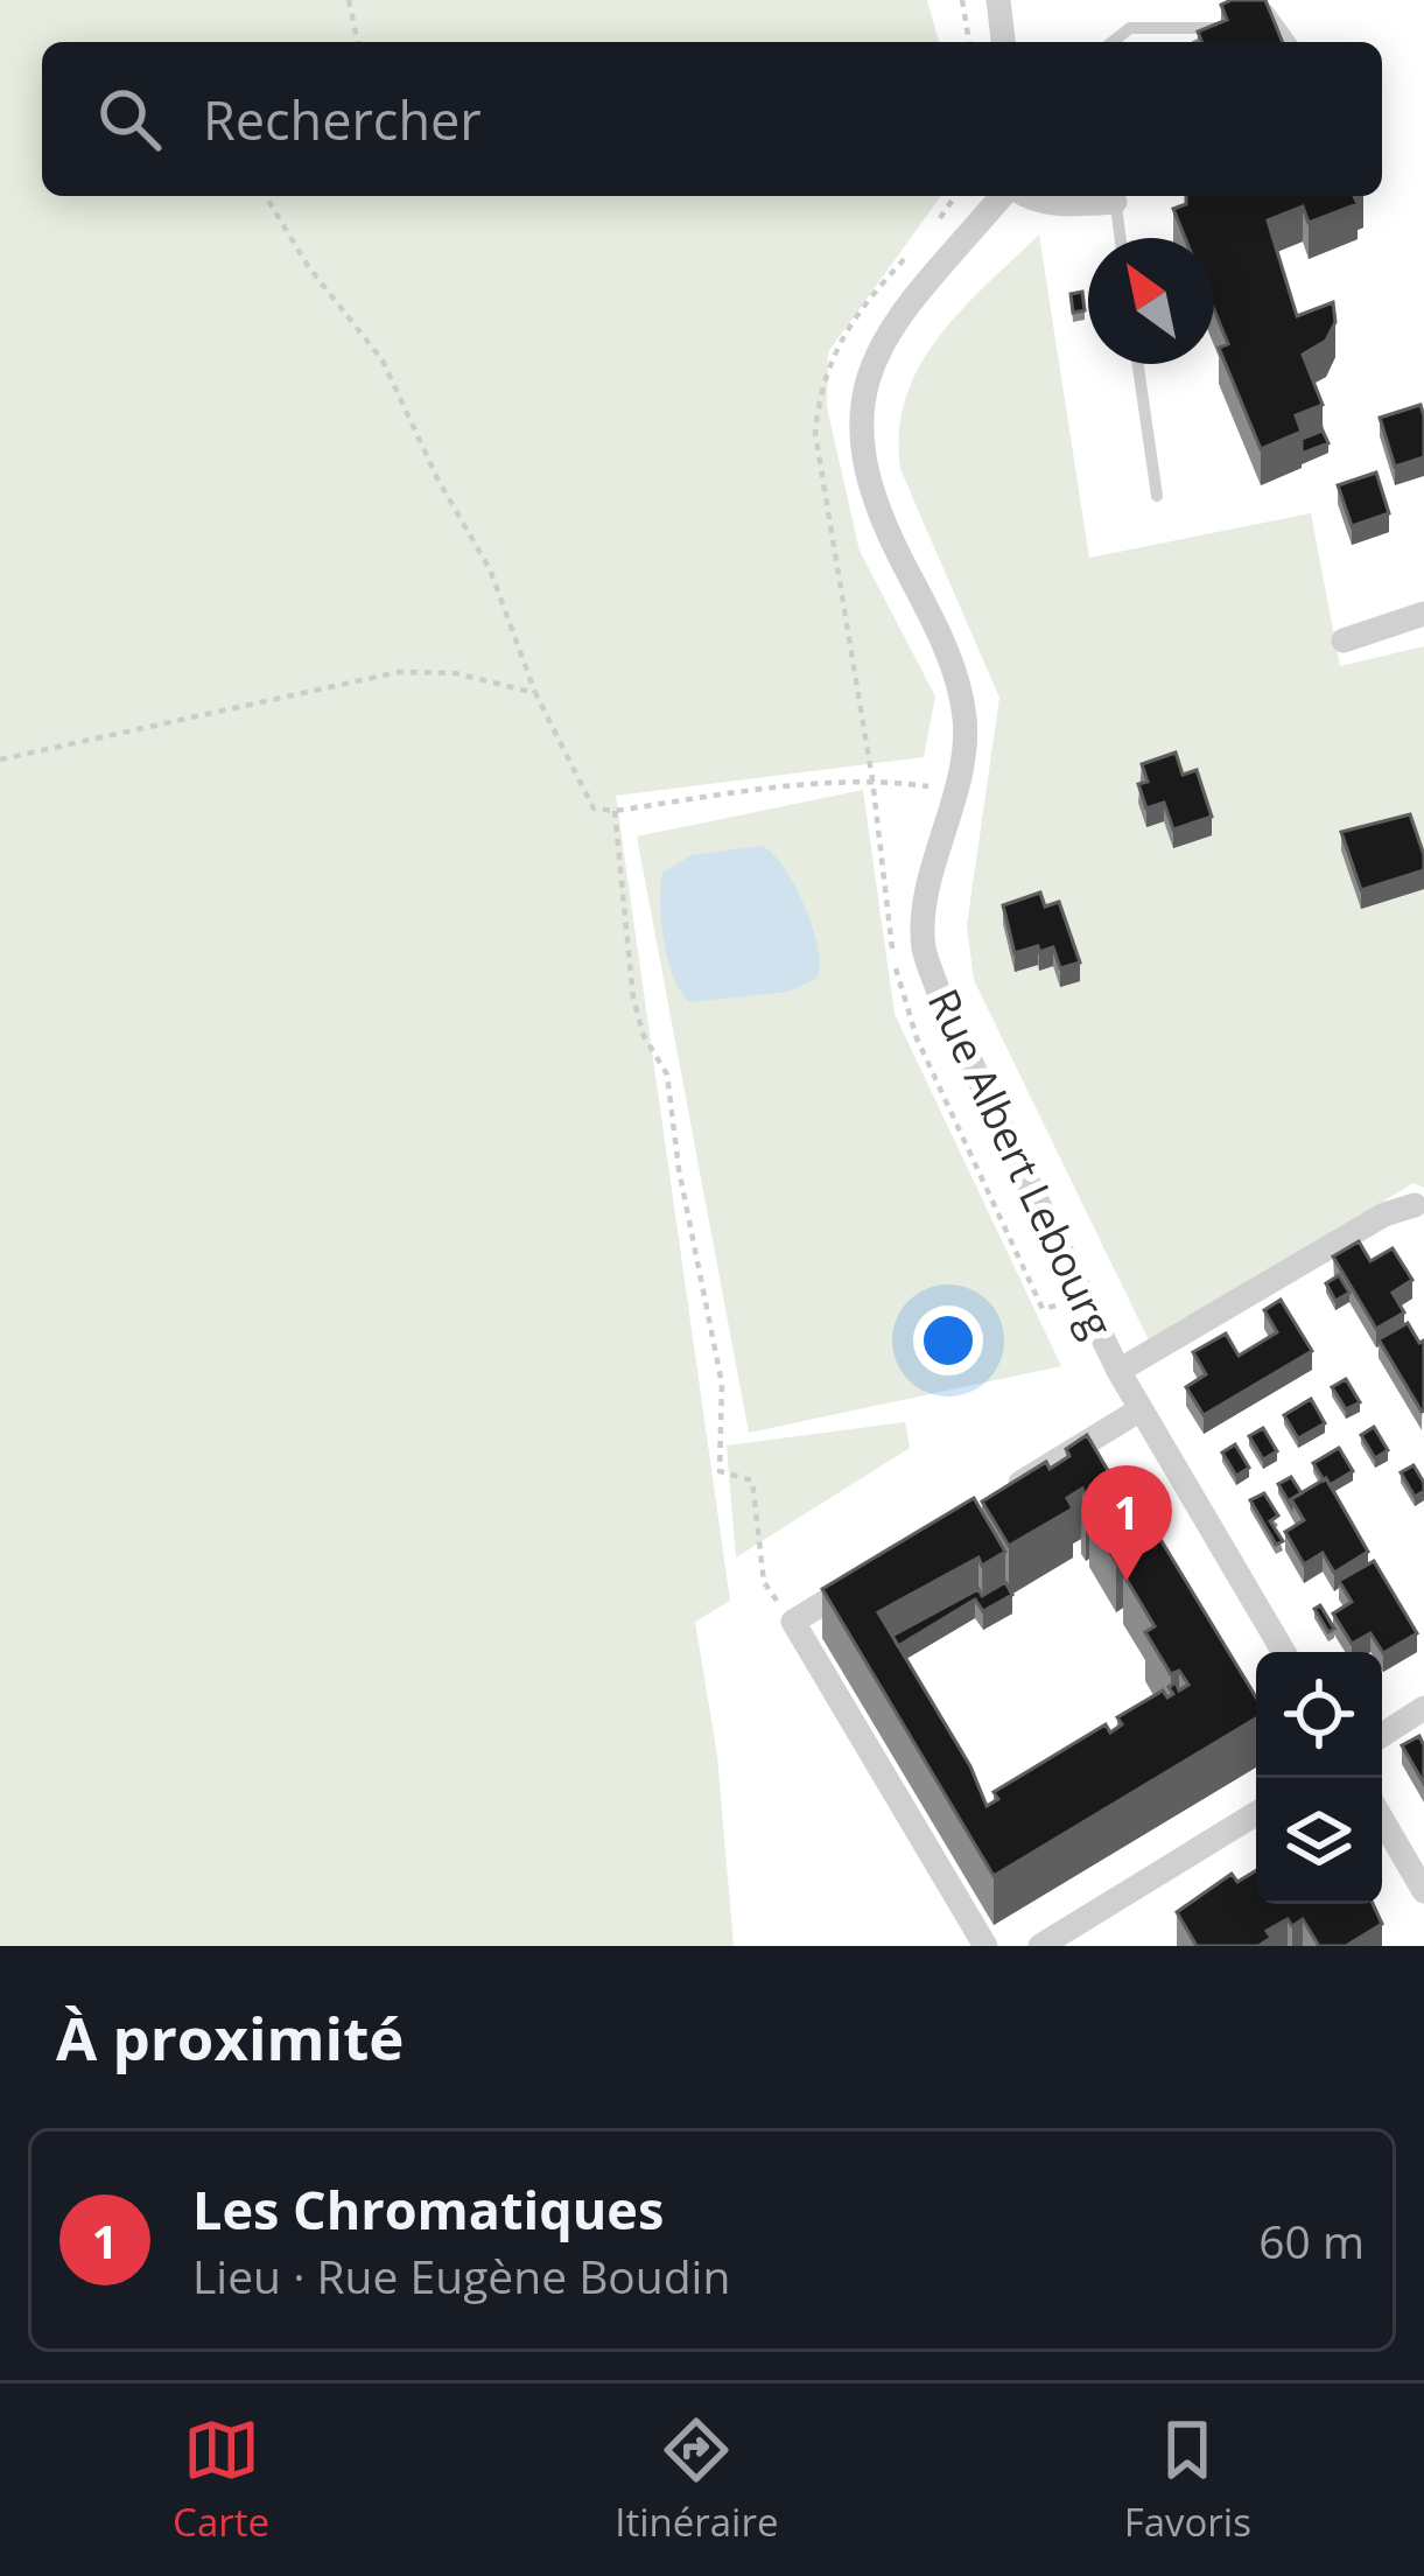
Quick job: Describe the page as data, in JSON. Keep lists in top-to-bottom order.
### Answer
{
  "streets": {
    "street": ["Rue Albert Lebourg"]
  },
  "north": "top left",
  "page": {
    "search": "Rechercher",
    "pins": "1",
    "heading": "À proximité",
    "list": [
      {
        "mark": "1",
        "name": "Les Chromatiques",
        "note": "Lieu · Rue Eugène Boudin",
        "value": "60 m"
      }
    ],
    "nav": ["Carte", "Itinéraire", "Favoris"]
  }
}
